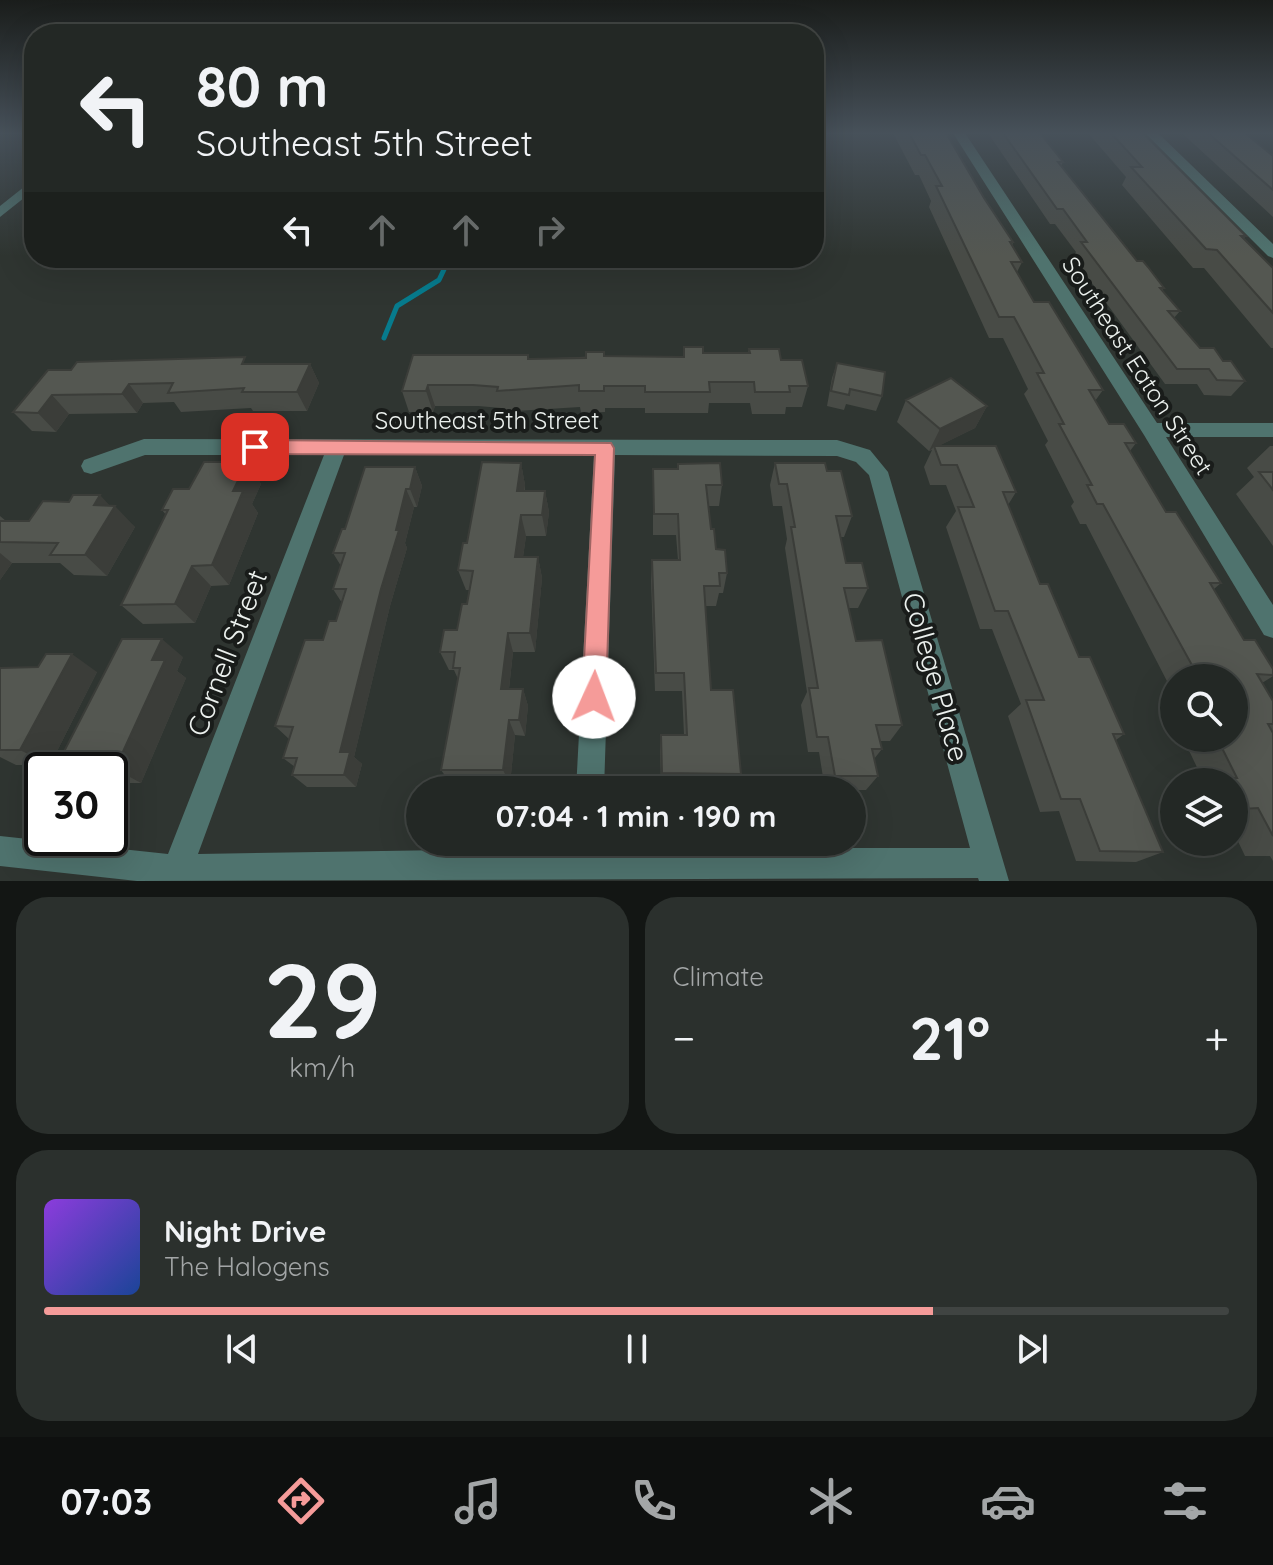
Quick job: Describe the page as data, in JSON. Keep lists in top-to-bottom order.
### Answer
{
  "streets": {
    "street": [
      "Southeast Eaton Street",
      "Southeast 5th Street",
      "Cornell Street",
      "College Place"
    ]
  },
  "crossings": [
    ["Southeast 5th Street", "Cornell Street"],
    ["Southeast 5th Street", "College Place"]
  ],
  "page": {
    "turn": ["80 m", "Southeast 5th Street"],
    "limit": "30",
    "trip": "07:04 · 1 min · 190 m",
    "tile": [
      ["29", "km/h"],
      "Climate"
    ],
    "heat": ["−", "21°", "+"],
    "song": ["Night Drive", "The Halogens"],
    "tabs": "07:03"
  }
}
